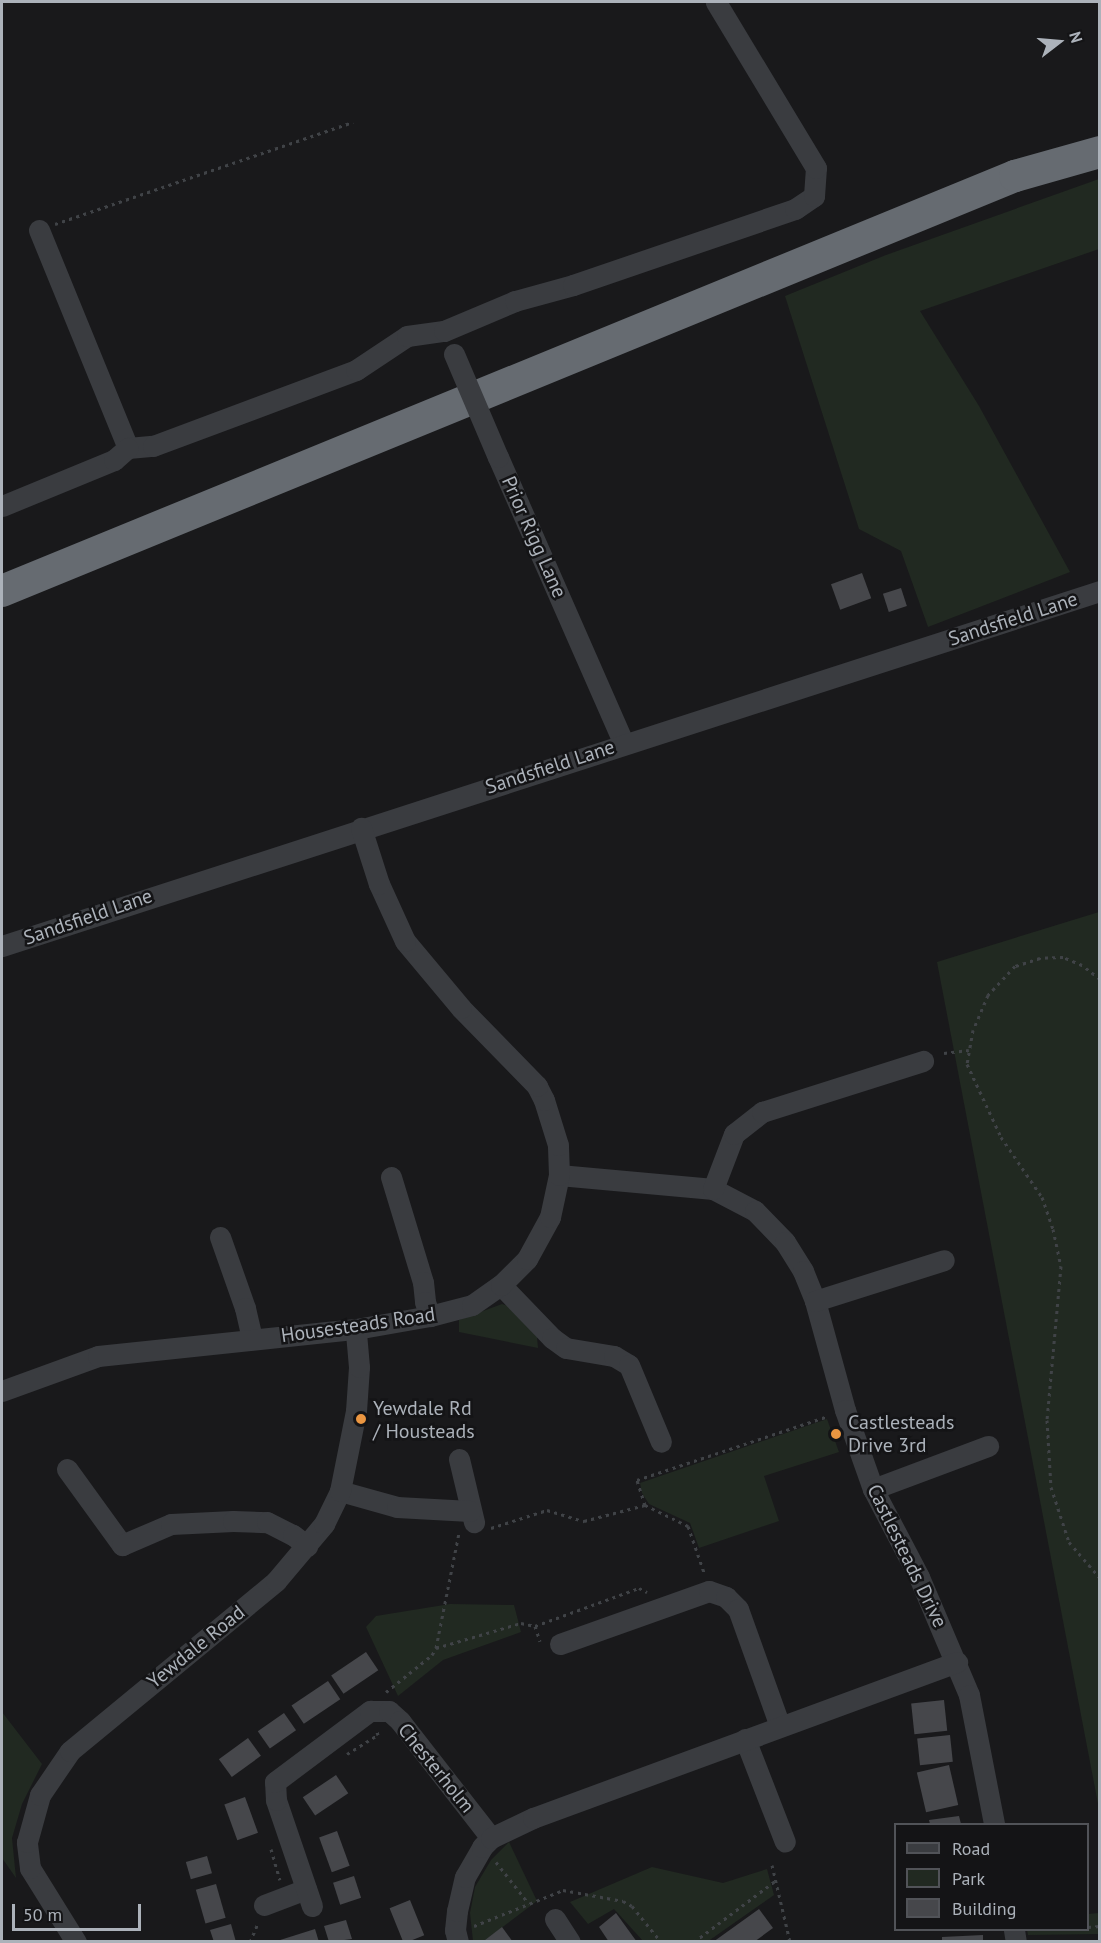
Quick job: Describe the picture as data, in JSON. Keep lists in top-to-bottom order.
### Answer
{
  "streets": {
    "street": [
      "Prior Rigg Lane",
      "Sandsfield Lane",
      "Housesteads Road",
      "Castlesteads Drive",
      "Yewdale Road",
      "Chesterholm"
    ]
  },
  "crossings": [
    ["Prior Rigg Lane", "Sandsfield Lane"],
    ["Sandsfield Lane", "Housesteads Road"],
    ["Housesteads Road", "Castlesteads Drive"],
    ["Housesteads Road", "Yewdale Road"]
  ],
  "places": ["Yewdale Rd / Housteads", "Castlesteads Drive 3rd"],
  "legend": ["Road", "Park", "Building"],
  "scale_bar": "50 m",
  "north": "right"
}
